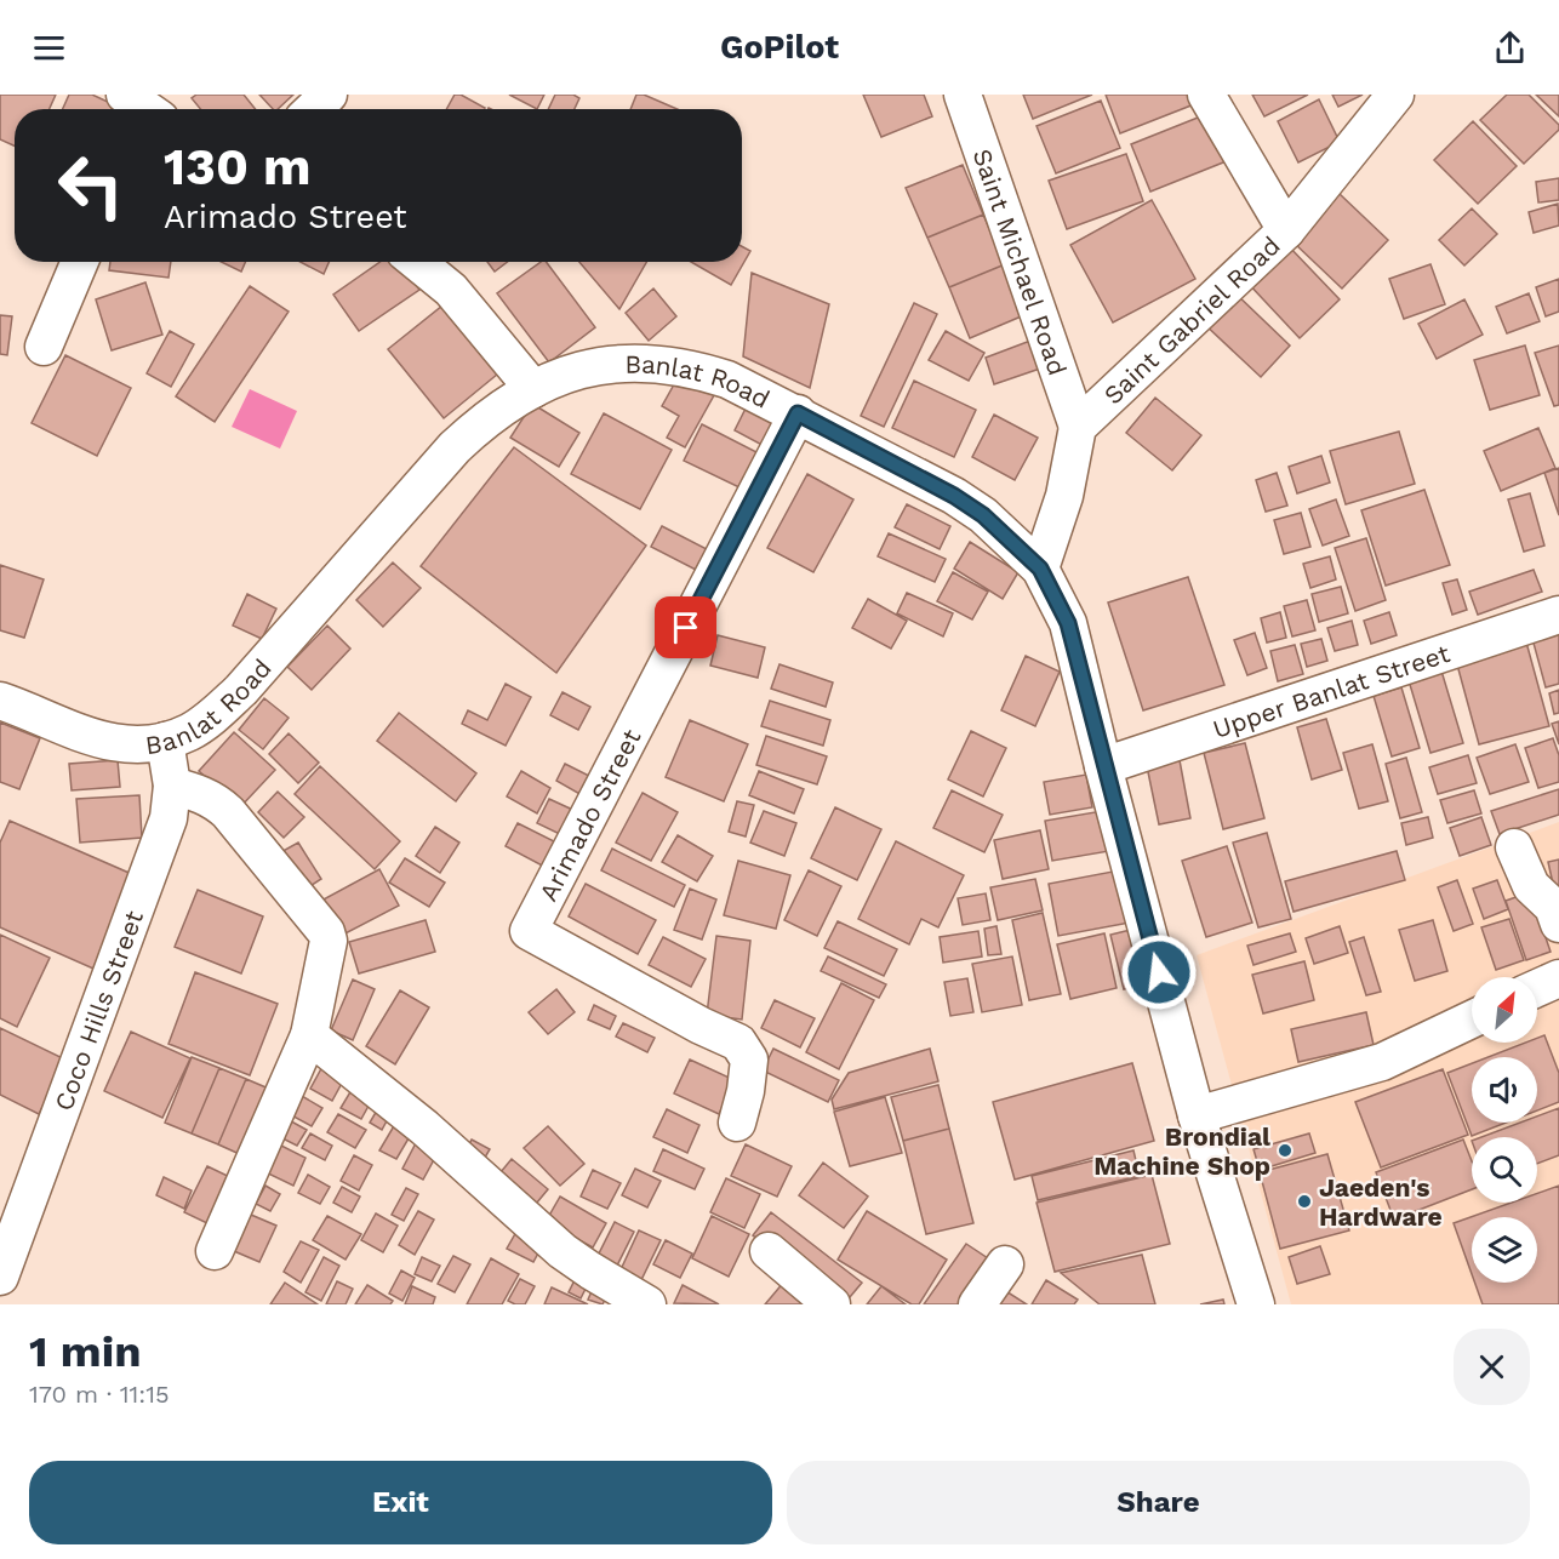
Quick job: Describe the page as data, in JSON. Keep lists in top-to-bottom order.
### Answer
{
  "streets": {
    "street": [
      "Saint Michael Road",
      "Saint Gabriel Road",
      "Banlat Road",
      "Upper Banlat Street",
      "Arimado Street",
      "Coco Hills Street"
    ]
  },
  "crossings": [
    ["Saint Michael Road", "Saint Gabriel Road"],
    ["Banlat Road", "Upper Banlat Street"],
    ["Banlat Road", "Arimado Street"],
    ["Banlat Road", "Coco Hills Street"]
  ],
  "places": ["Brondial Machine Shop", "Jaeden's Hardware"],
  "north": "top right",
  "page": {
    "header": "GoPilot",
    "turn": ["130 m", "Arimado Street"],
    "heading": ["1 min", "170 m · 11:15"],
    "buttons": ["Exit", "Share"]
  }
}
